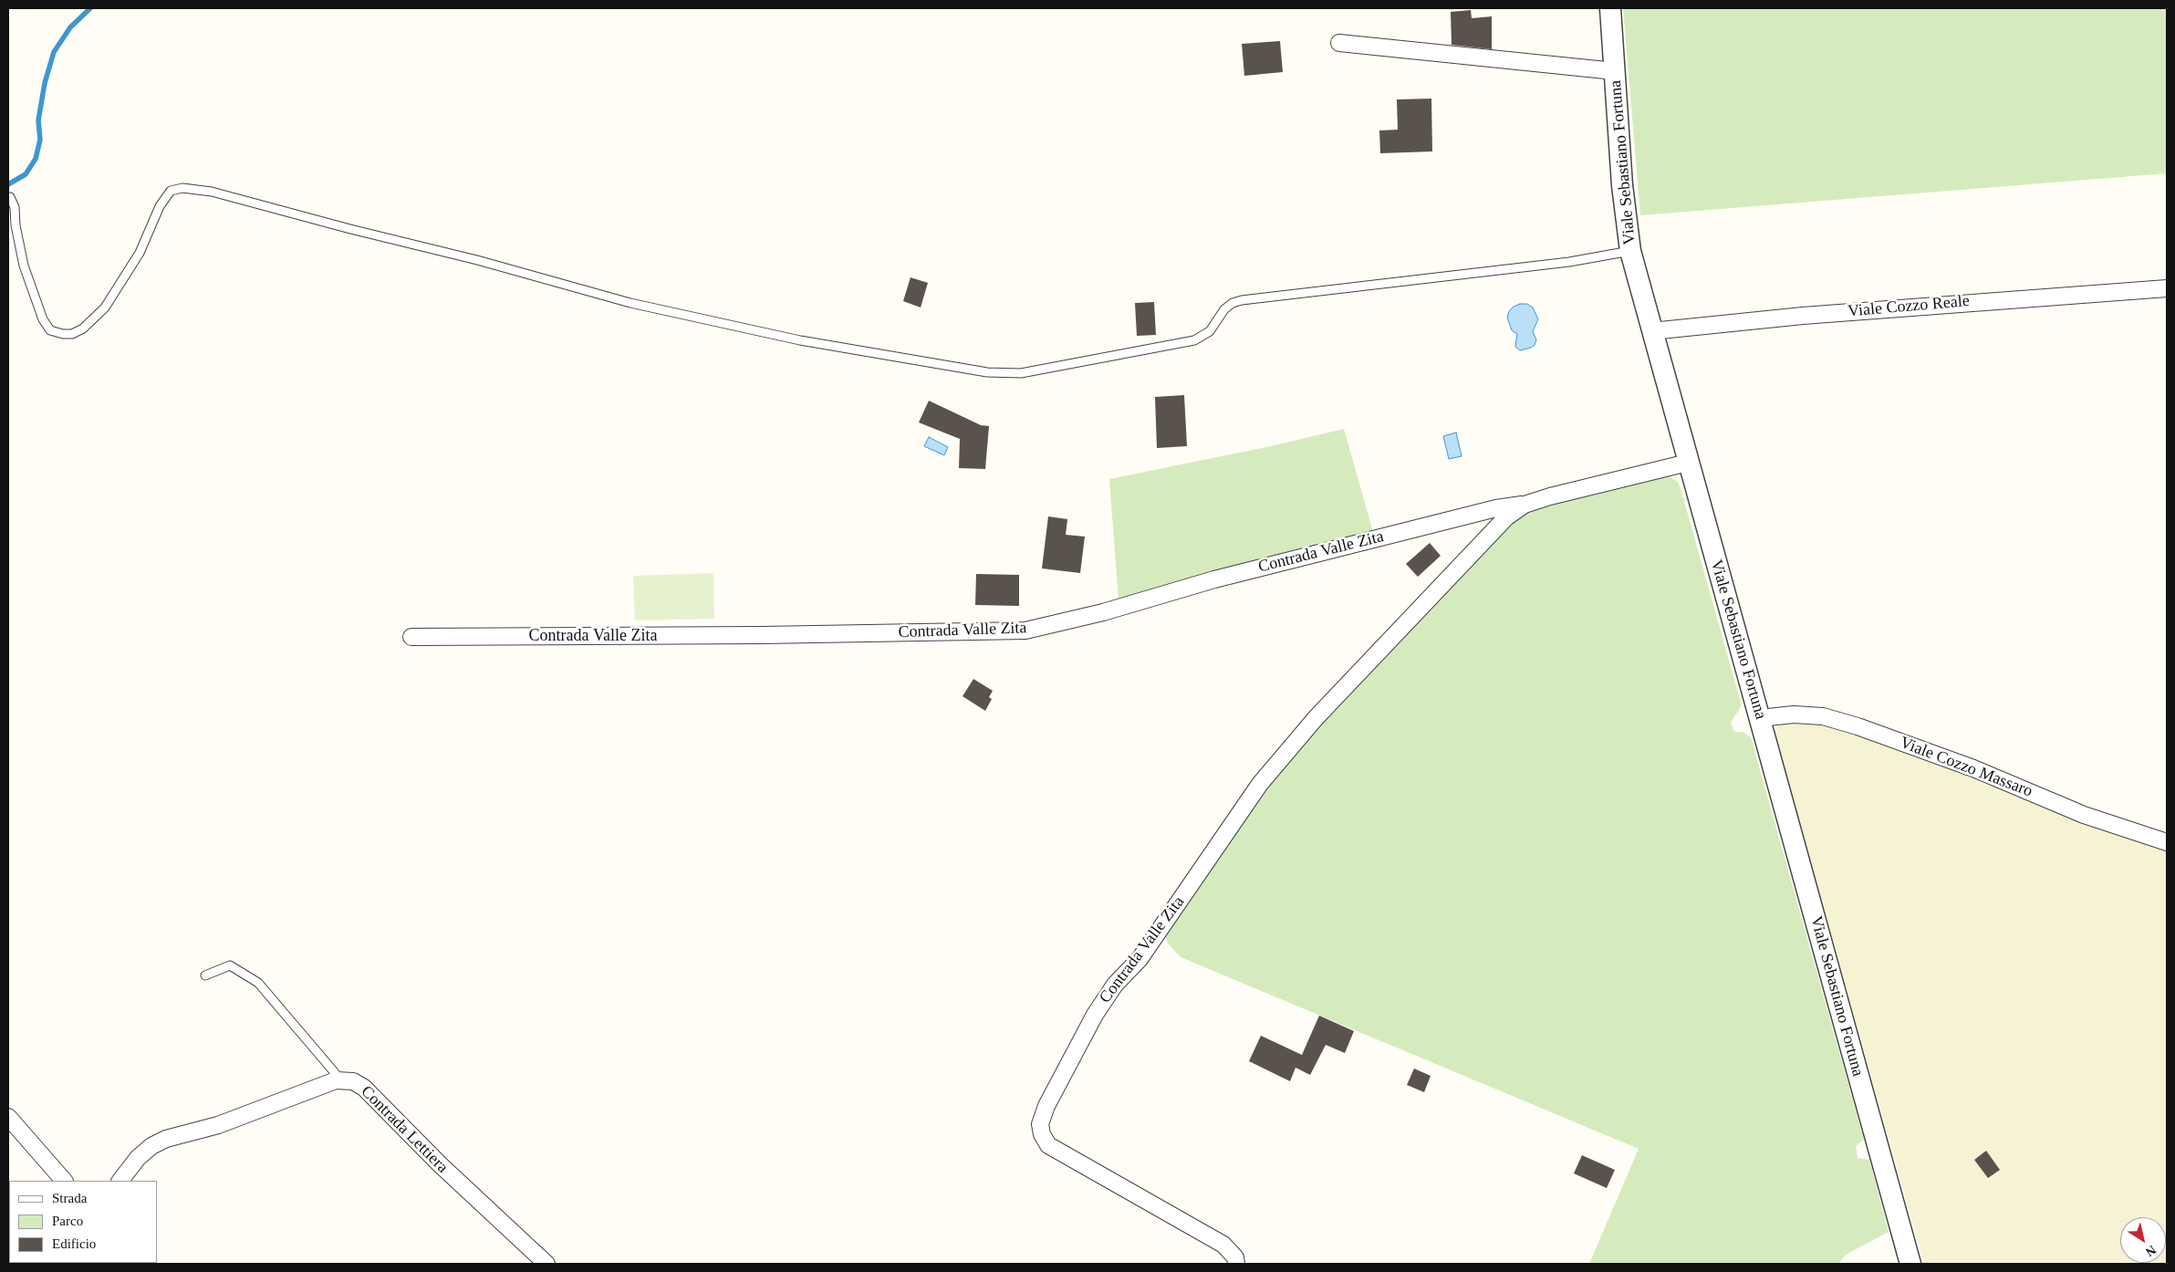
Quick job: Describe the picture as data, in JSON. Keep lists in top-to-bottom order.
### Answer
{
  "streets": {
    "street": [
      "Viale Sebastiano Fortuna",
      "Viale Cozzo Reale",
      "Contrada Valle Zita",
      "Viale Cozzo Massaro",
      "Contrada Lettiera"
    ]
  },
  "crossings": [
    ["Viale Sebastiano Fortuna", "Viale Cozzo Reale"],
    ["Viale Sebastiano Fortuna", "Contrada Valle Zita"],
    ["Viale Sebastiano Fortuna", "Viale Cozzo Massaro"]
  ],
  "legend": ["Strada", "Parco", "Edificio"],
  "north": "bottom right"
}
